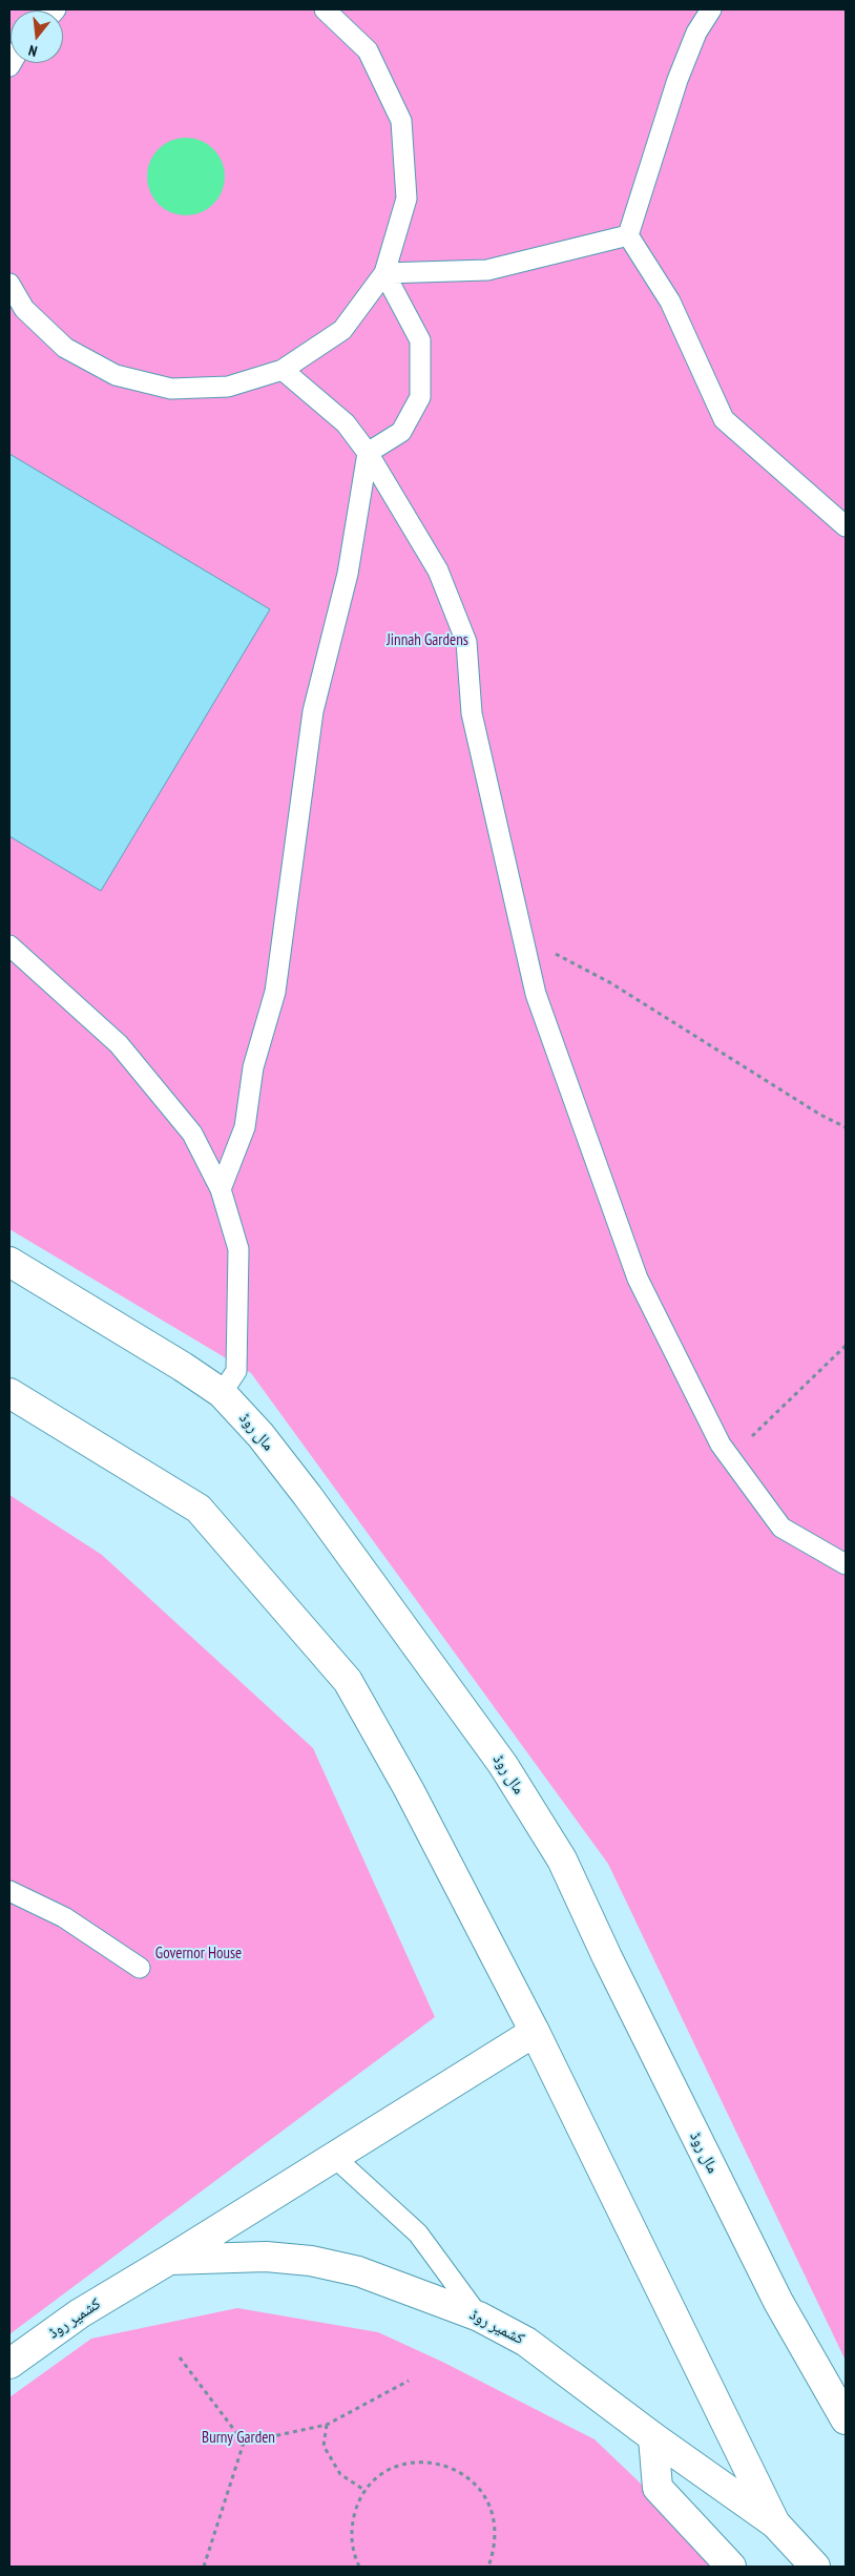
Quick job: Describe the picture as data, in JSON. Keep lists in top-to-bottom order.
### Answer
{
  "streets": {
    "main road": ["مال روڈ", "کشمیر روڈ"]
  },
  "parks": ["Jinnah Gardens", "Governor House", "Burny Garden"],
  "north": "bottom"
}
